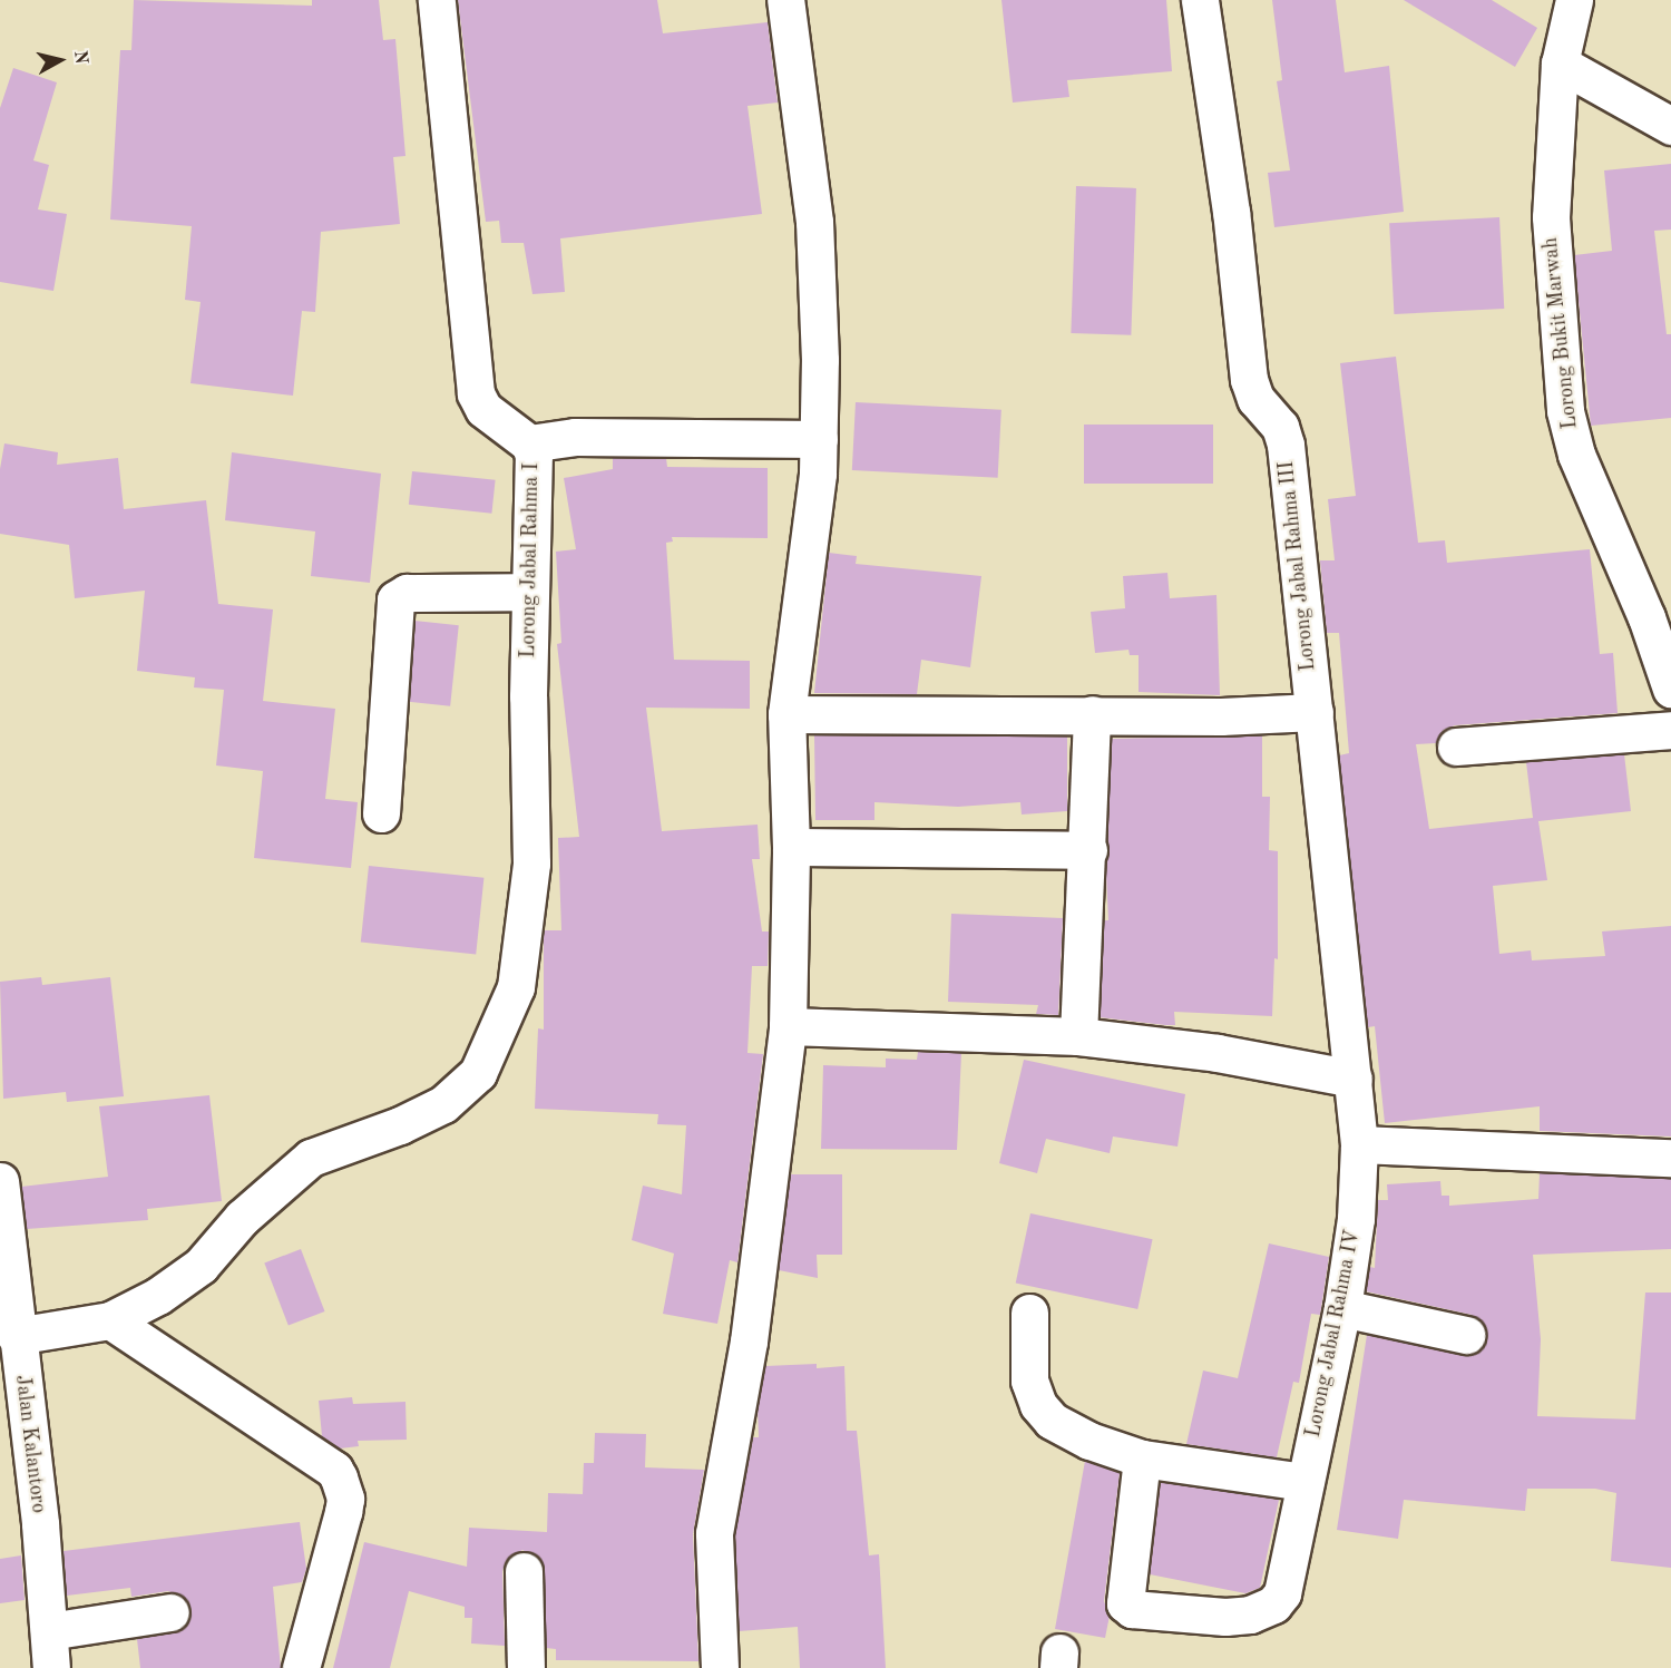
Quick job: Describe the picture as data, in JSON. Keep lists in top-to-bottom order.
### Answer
{
  "streets": {
    "street": [
      "Lorong Bukit Marwah",
      "Lorong Jabal Rahma I",
      "Lorong Jabal Rahma III",
      "Lorong Jabal Rahma IV",
      "Jalan Kalantoro"
    ]
  },
  "crossings": [
    ["Lorong Jabal Rahma I", "Jalan Kalantoro"],
    ["Lorong Jabal Rahma III", "Lorong Jabal Rahma IV"]
  ],
  "north": "right"
}
